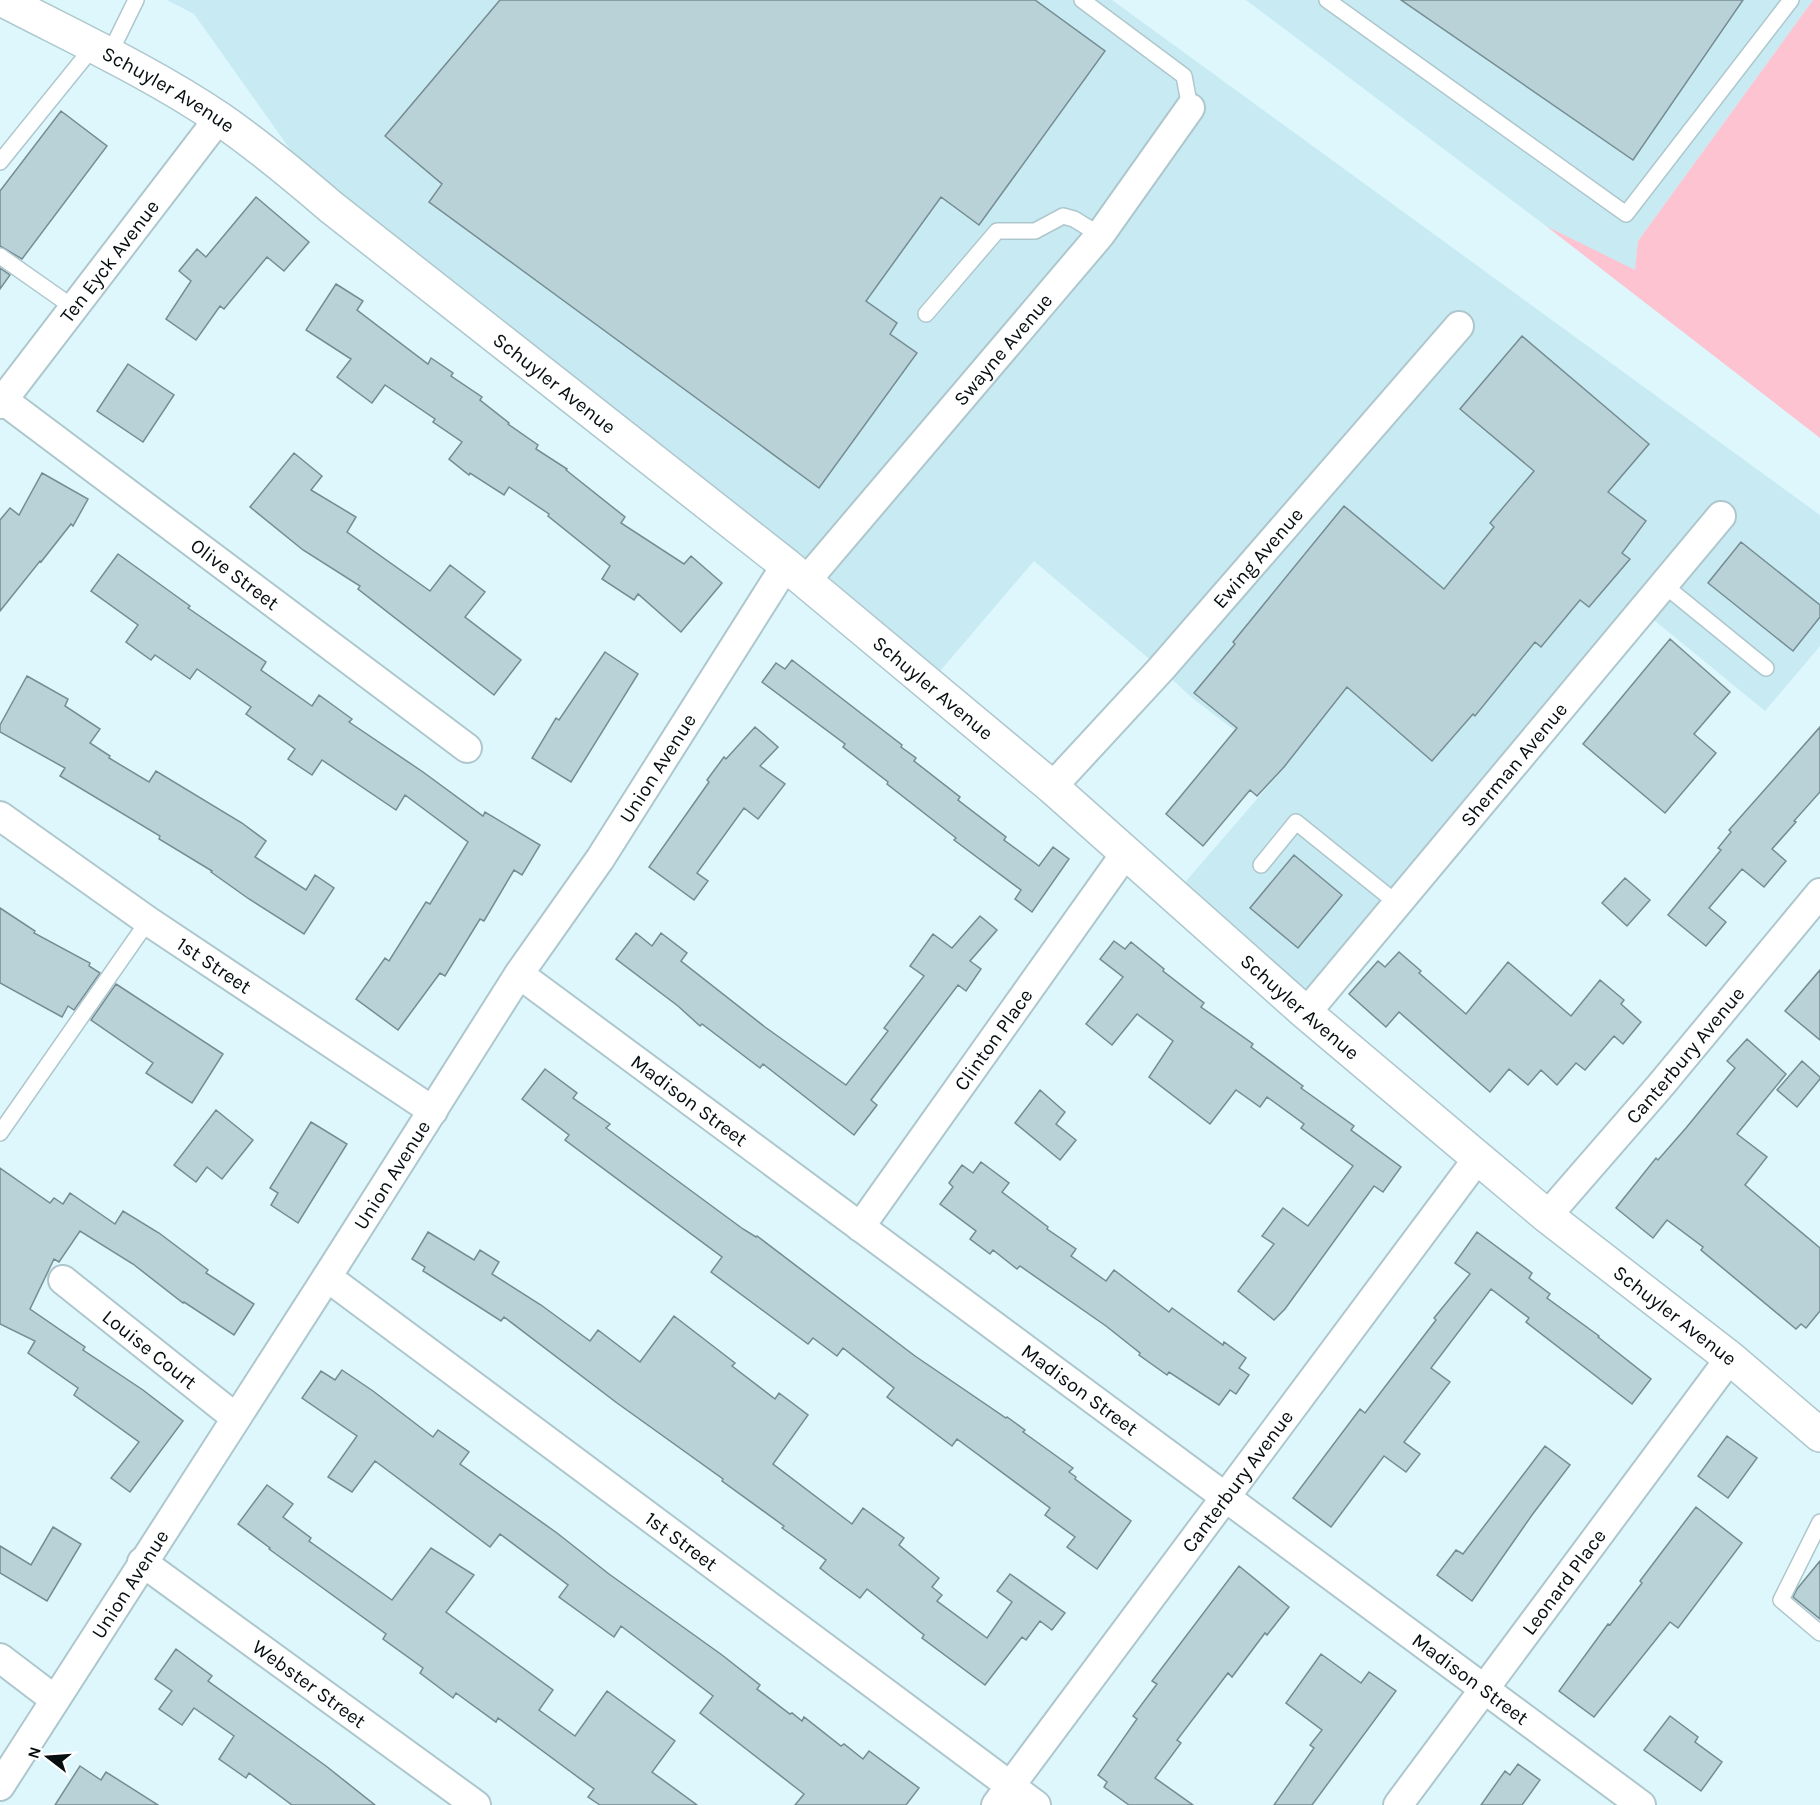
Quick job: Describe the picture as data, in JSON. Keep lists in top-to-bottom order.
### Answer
{
  "streets": {
    "street": [
      "Schuyler Avenue",
      "Ten Eyck Avenue",
      "Swayne Avenue",
      "Ewing Avenue",
      "Olive Street",
      "Sherman Avenue",
      "Union Avenue",
      "1st Street",
      "Clinton Place",
      "Canterbury Avenue",
      "Madison Street",
      "Louise Court",
      "Leonard Place",
      "Webster Street"
    ]
  },
  "crossings": [
    ["Schuyler Avenue", "Ten Eyck Avenue"],
    ["Schuyler Avenue", "Swayne Avenue"],
    ["Schuyler Avenue", "Ewing Avenue"],
    ["Schuyler Avenue", "Sherman Avenue"],
    ["Schuyler Avenue", "Union Avenue"],
    ["Schuyler Avenue", "Clinton Place"],
    ["Schuyler Avenue", "Canterbury Avenue"],
    ["Schuyler Avenue", "Leonard Place"],
    ["Ten Eyck Avenue", "Olive Street"],
    ["Swayne Avenue", "Union Avenue"],
    ["Union Avenue", "1st Street"],
    ["Union Avenue", "Madison Street"],
    ["Union Avenue", "Louise Court"],
    ["Union Avenue", "Webster Street"],
    ["1st Street", "Canterbury Avenue"],
    ["Clinton Place", "Madison Street"],
    ["Canterbury Avenue", "Madison Street"],
    ["Madison Street", "Leonard Place"]
  ],
  "north": "left"
}
